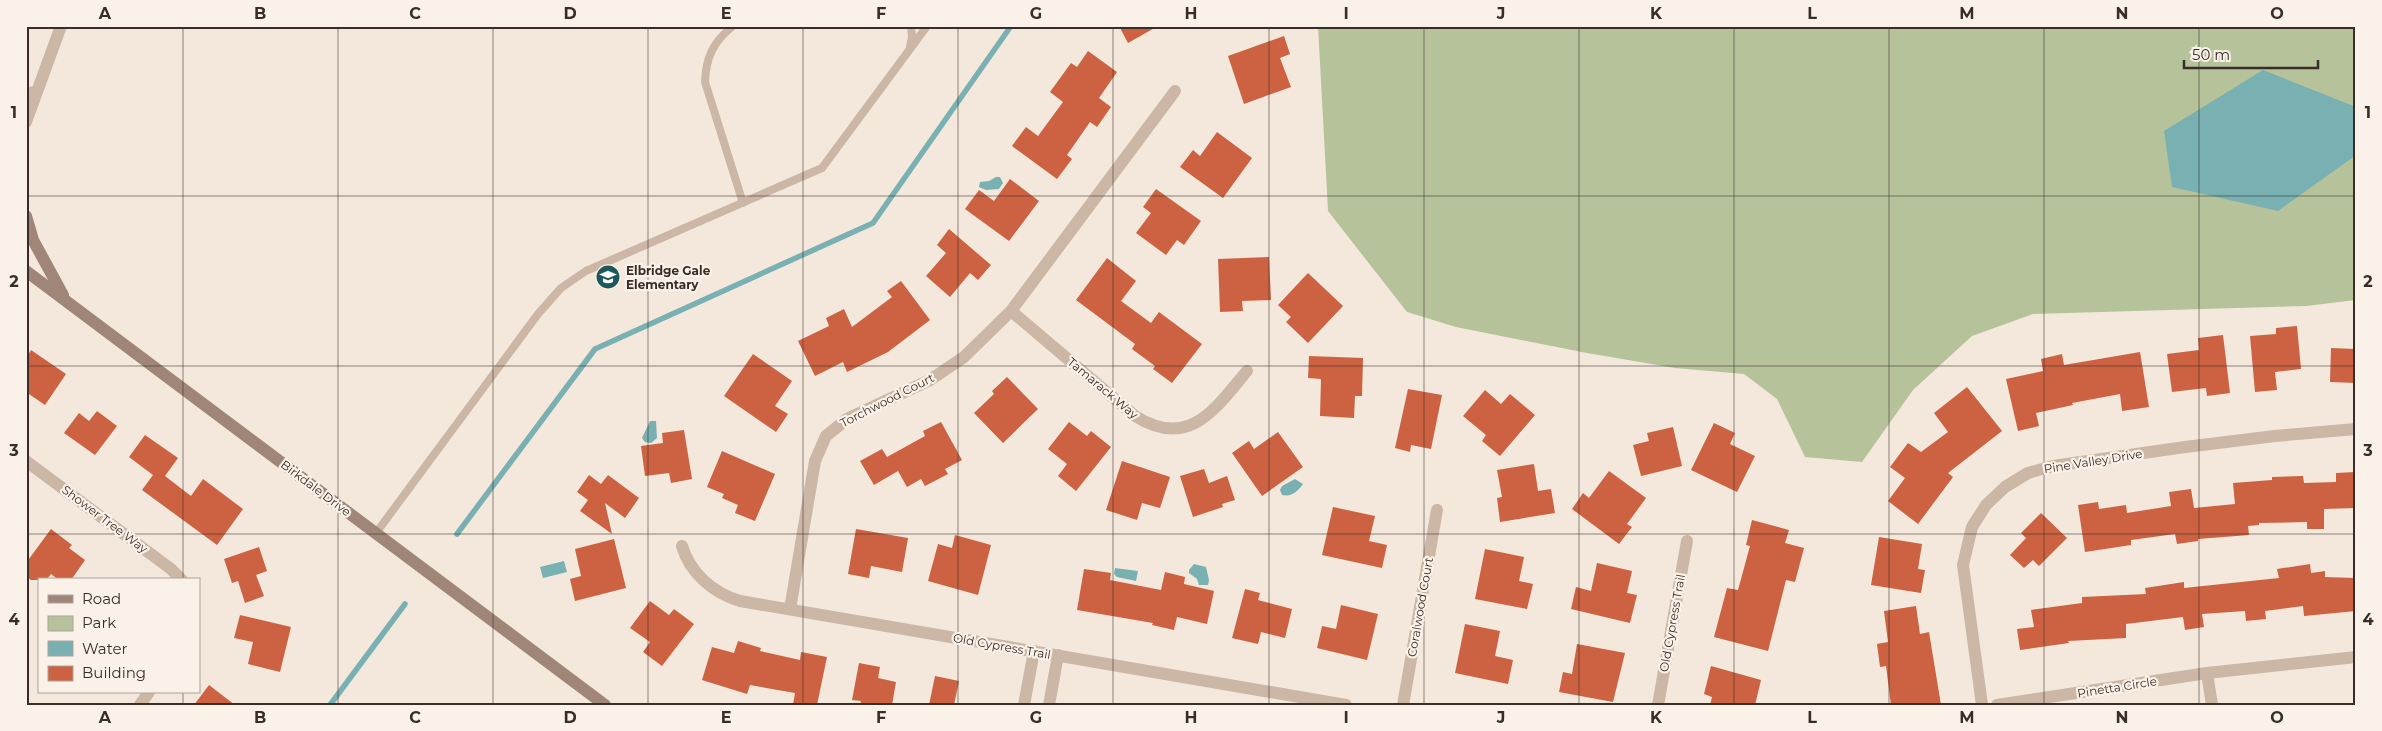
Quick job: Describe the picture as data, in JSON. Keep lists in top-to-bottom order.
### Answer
{
  "streets": {
    "street": [
      "Tamarack Way",
      "Torchwood Court",
      "Pine Valley Drive",
      "Birkdale Drive",
      "Shower Tree Way",
      "Coralwood Court",
      "Old Cypress Trail",
      "Pinetta Circle"
    ]
  },
  "crossings": [
    ["Tamarack Way", "Torchwood Court"],
    ["Torchwood Court", "Old Cypress Trail"]
  ],
  "places": {
    "school or university": ["Elbridge Gale Elementary"]
  },
  "legend": [
    "Road",
    "Park",
    "Water",
    "Building"
  ],
  "scale_bar": "50 m",
  "grid": {
    "columns": [
      "A",
      "B",
      "C",
      "D",
      "E",
      "F",
      "G",
      "H",
      "I",
      "J",
      "K",
      "L",
      "M",
      "N",
      "O"
    ],
    "rows": [
      "1",
      "2",
      "3",
      "4"
    ]
  }
}
